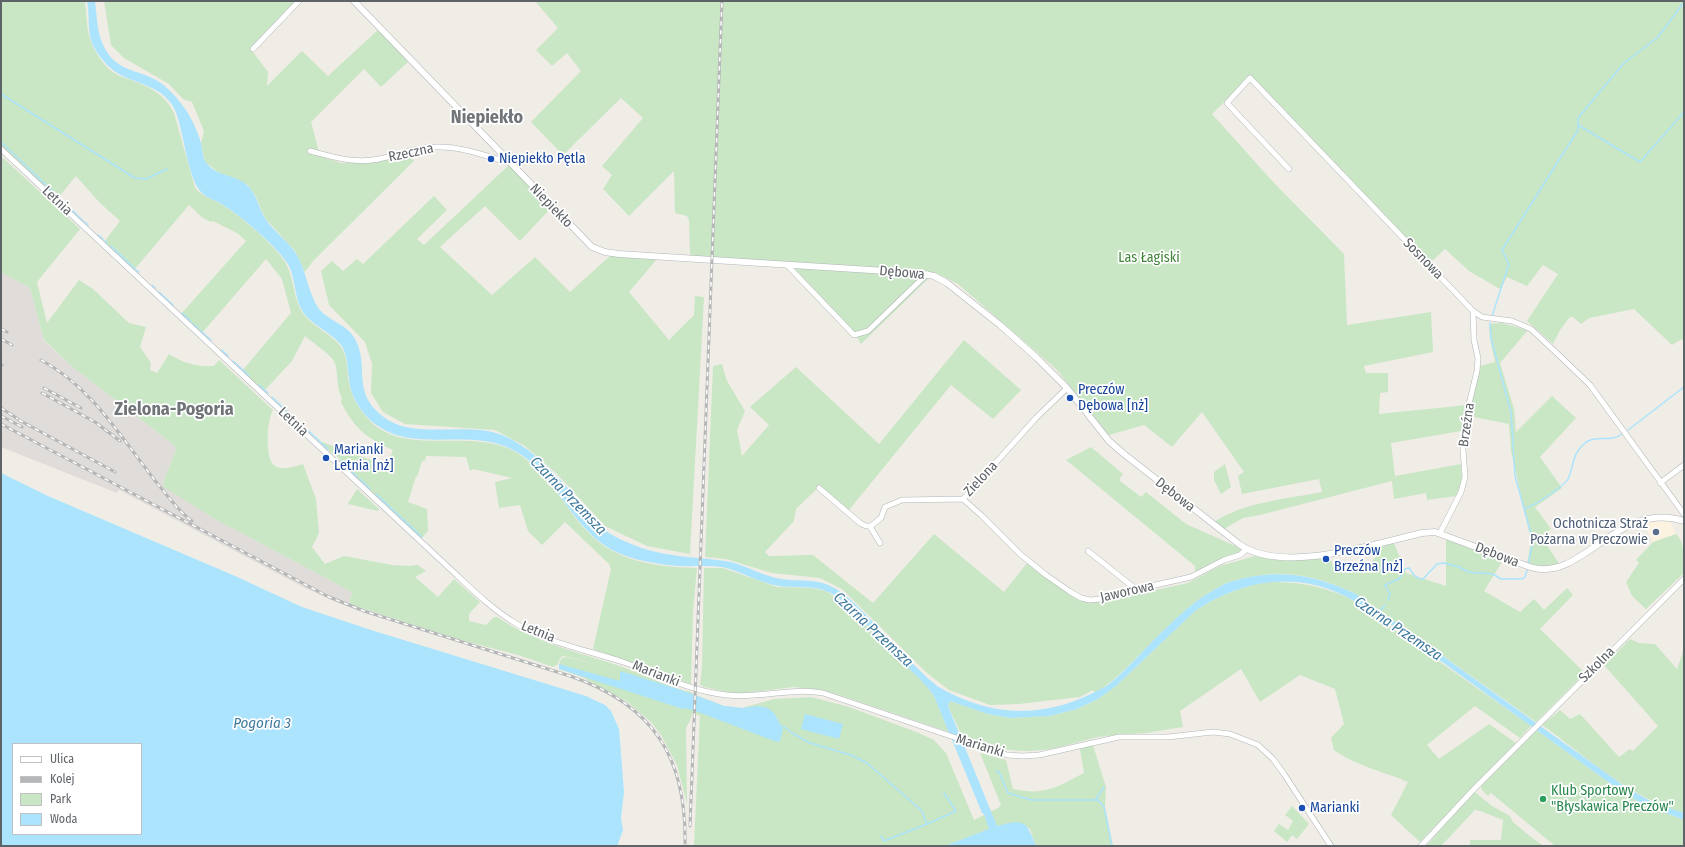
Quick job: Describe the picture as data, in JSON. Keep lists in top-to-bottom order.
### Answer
{
  "streets": {
    "street": [
      "Rzeczna",
      "Letnia",
      "Niepiekło",
      "Sosnowa",
      "Dębowa",
      "Brzeźna",
      "Zielona",
      "Jaworowa",
      "Szkolna",
      "Marianki"
    ]
  },
  "crossings": [
    ["Rzeczna", "Niepiekło"],
    ["Letnia", "Marianki"],
    ["Niepiekło", "Dębowa"],
    ["Sosnowa", "Brzeźna"],
    ["Dębowa", "Brzeźna"],
    ["Dębowa", "Zielona"],
    ["Dębowa", "Jaworowa"],
    ["Zielona", "Jaworowa"]
  ],
  "districts": ["Niepiekło", "Zielona-Pogoria"],
  "water": ["Czarna Przemsza", "Pogoria 3"],
  "parks": ["Las Łagiski"],
  "places": [
    "Niepiekło Pętla",
    "Preczów Dębowa [nż]",
    "Marianki Letnia [nż]",
    "Ochotnicza Straż Pożarna w Preczowie",
    "Preczów Brzeźna [nż]",
    "Klub Sportowy \"Błyskawica Preczów\"",
    "Marianki"
  ],
  "legend": [
    "Ulica",
    "Kolej",
    "Park",
    "Woda"
  ]
}
